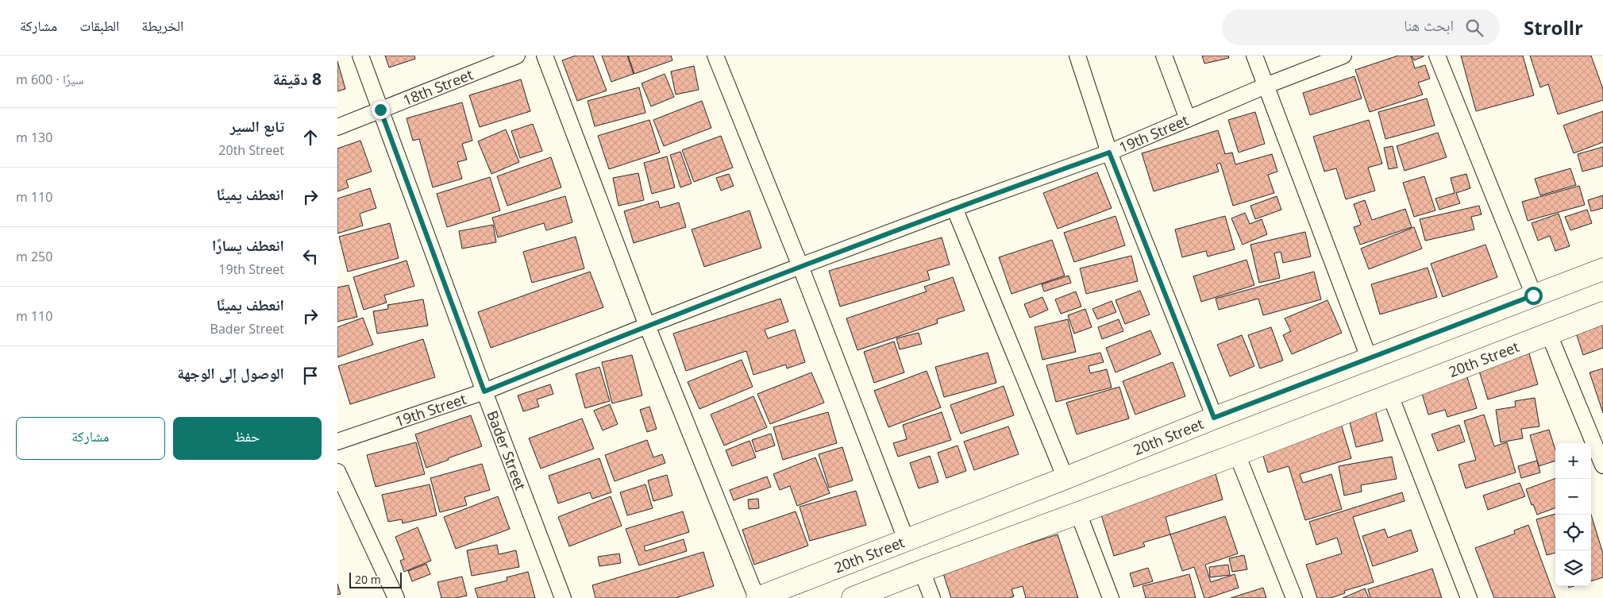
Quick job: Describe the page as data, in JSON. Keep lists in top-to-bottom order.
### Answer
{
  "streets": {
    "street": [
      "18th Street",
      "19th Street",
      "20th Street",
      "Bader Street"
    ]
  },
  "crossings": [
    ["18th Street", "Bader Street"],
    ["19th Street", "Bader Street"]
  ],
  "scale_bar": "20 m",
  "page": {
    "header": "Strollr",
    "search": "ابحث هنا",
    "nav": ["الخريطة", "الطبقات", "مشاركة"],
    "heading": ["8 دقيقة", "سيرًا · 600 m"],
    "list": [
      ["تابع السير", "20th Street", "130 m"],
      ["انعطف يمينًا", "110 m"],
      ["انعطف يسارًا", "19th Street", "250 m"],
      ["انعطف يمينًا", "Bader Street", "110 m"],
      "الوصول إلى الوجهة"
    ],
    "buttons": ["حفظ", "مشاركة"],
    "map_buttons": ["+", "−"],
    "scale": "20 m"
  }
}
